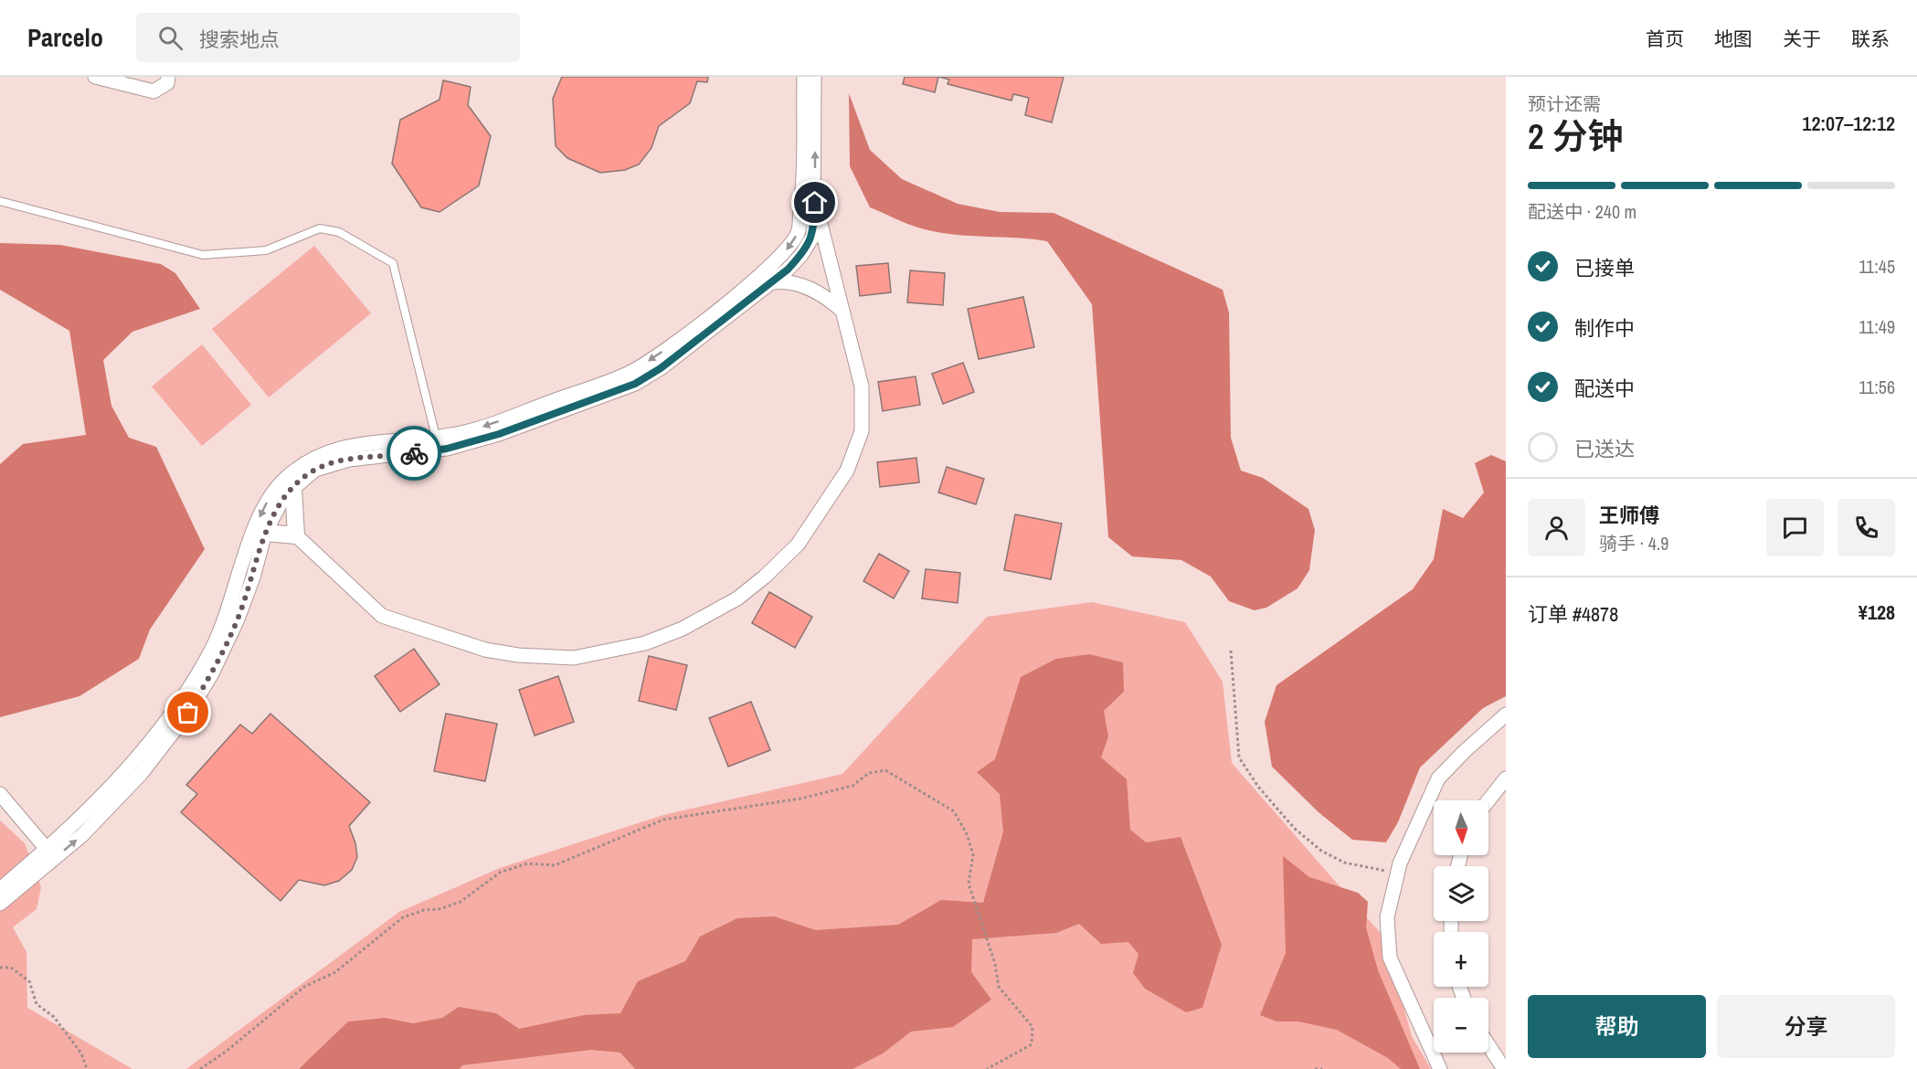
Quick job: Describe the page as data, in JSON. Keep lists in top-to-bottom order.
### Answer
{
  "north": "bottom",
  "page": {
    "header": "Parcelo",
    "search": "搜索地点",
    "nav": [
      "首页",
      "地图",
      "关于",
      "联系"
    ],
    "heading": ["2 分钟", "预计还需", "12:07–12:12"],
    "panel": [
      "王师傅",
      "骑手 · 4.9",
      "订单 #4878",
      "¥128"
    ],
    "bar": "配送中 · 240 m",
    "list": [
      ["已接单", "11:45"],
      ["制作中", "11:49"],
      ["配送中", "11:56"],
      "已送达"
    ],
    "map_buttons": ["+", "−"],
    "buttons": ["帮助", "分享"]
  }
}
